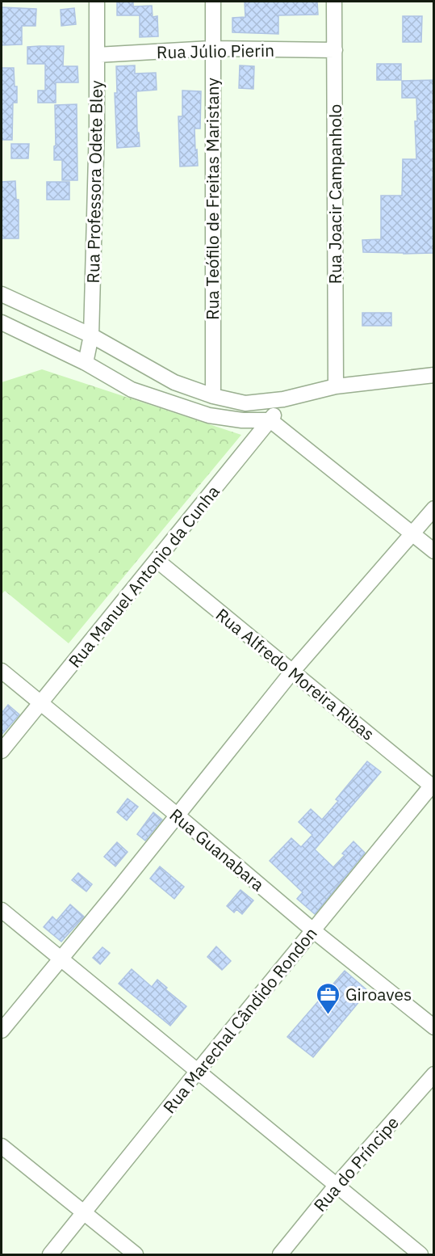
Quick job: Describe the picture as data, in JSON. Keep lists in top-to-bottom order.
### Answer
{
  "streets": {
    "street": [
      "Rua Júlio Pierin",
      "Rua Professora Odete Bley",
      "Rua Joacir Campanholo",
      "Rua Teófilo de Freitas Maristany",
      "Rua Manuel Antonio da Cunha",
      "Rua Alfredo Moreira Ribas",
      "Rua Guanabara",
      "Rua Marechal Cândido Rondon",
      "Rua do Príncipe"
    ]
  },
  "crossings": [
    ["Rua Júlio Pierin", "Rua Professora Odete Bley"],
    ["Rua Júlio Pierin", "Rua Joacir Campanholo"],
    ["Rua Júlio Pierin", "Rua Teófilo de Freitas Maristany"],
    ["Rua Manuel Antonio da Cunha", "Rua Alfredo Moreira Ribas"],
    ["Rua Manuel Antonio da Cunha", "Rua Guanabara"],
    ["Rua Alfredo Moreira Ribas", "Rua Marechal Cândido Rondon"],
    ["Rua Guanabara", "Rua Marechal Cândido Rondon"]
  ],
  "places": {
    "office": ["Giroaves"]
  }
}
